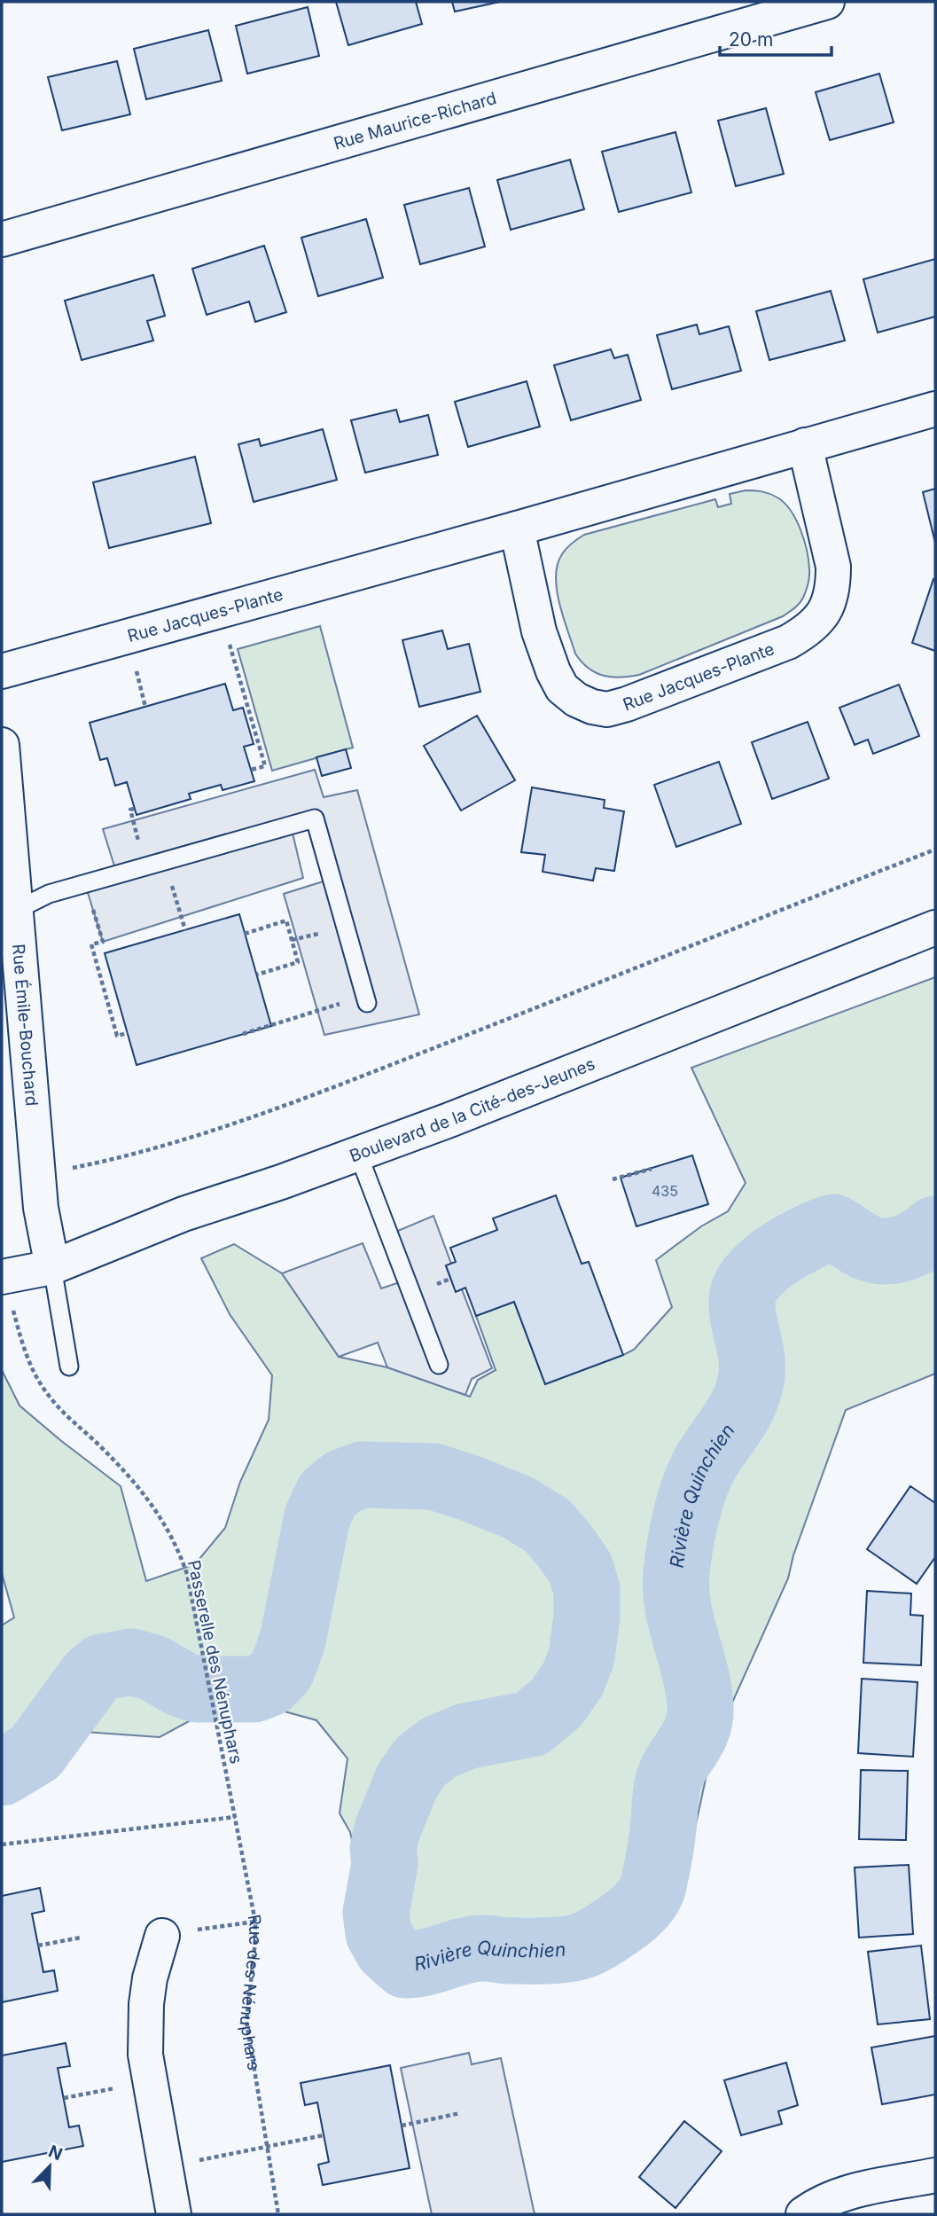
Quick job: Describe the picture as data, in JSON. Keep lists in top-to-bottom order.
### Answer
{
  "streets": {
    "street": [
      "Rue Maurice-Richard",
      "Rue Jacques-Plante",
      "Rue Émile-Bouchard",
      "Boulevard de la Cité-des-Jeunes"
    ],
    "path": ["Passerelle des Nénuphars", "Rue des Nénuphars"]
  },
  "crossings": [
    ["Rue Émile-Bouchard", "Boulevard de la Cité-des-Jeunes"],
    ["Boulevard de la Cité-des-Jeunes", "Passerelle des Nénuphars"],
    ["Passerelle des Nénuphars", "Rue des Nénuphars"]
  ],
  "water": ["Rivière Quinchien"],
  "house_numbers": ["435"],
  "scale_bar": "20 m",
  "north": "top right"
}
